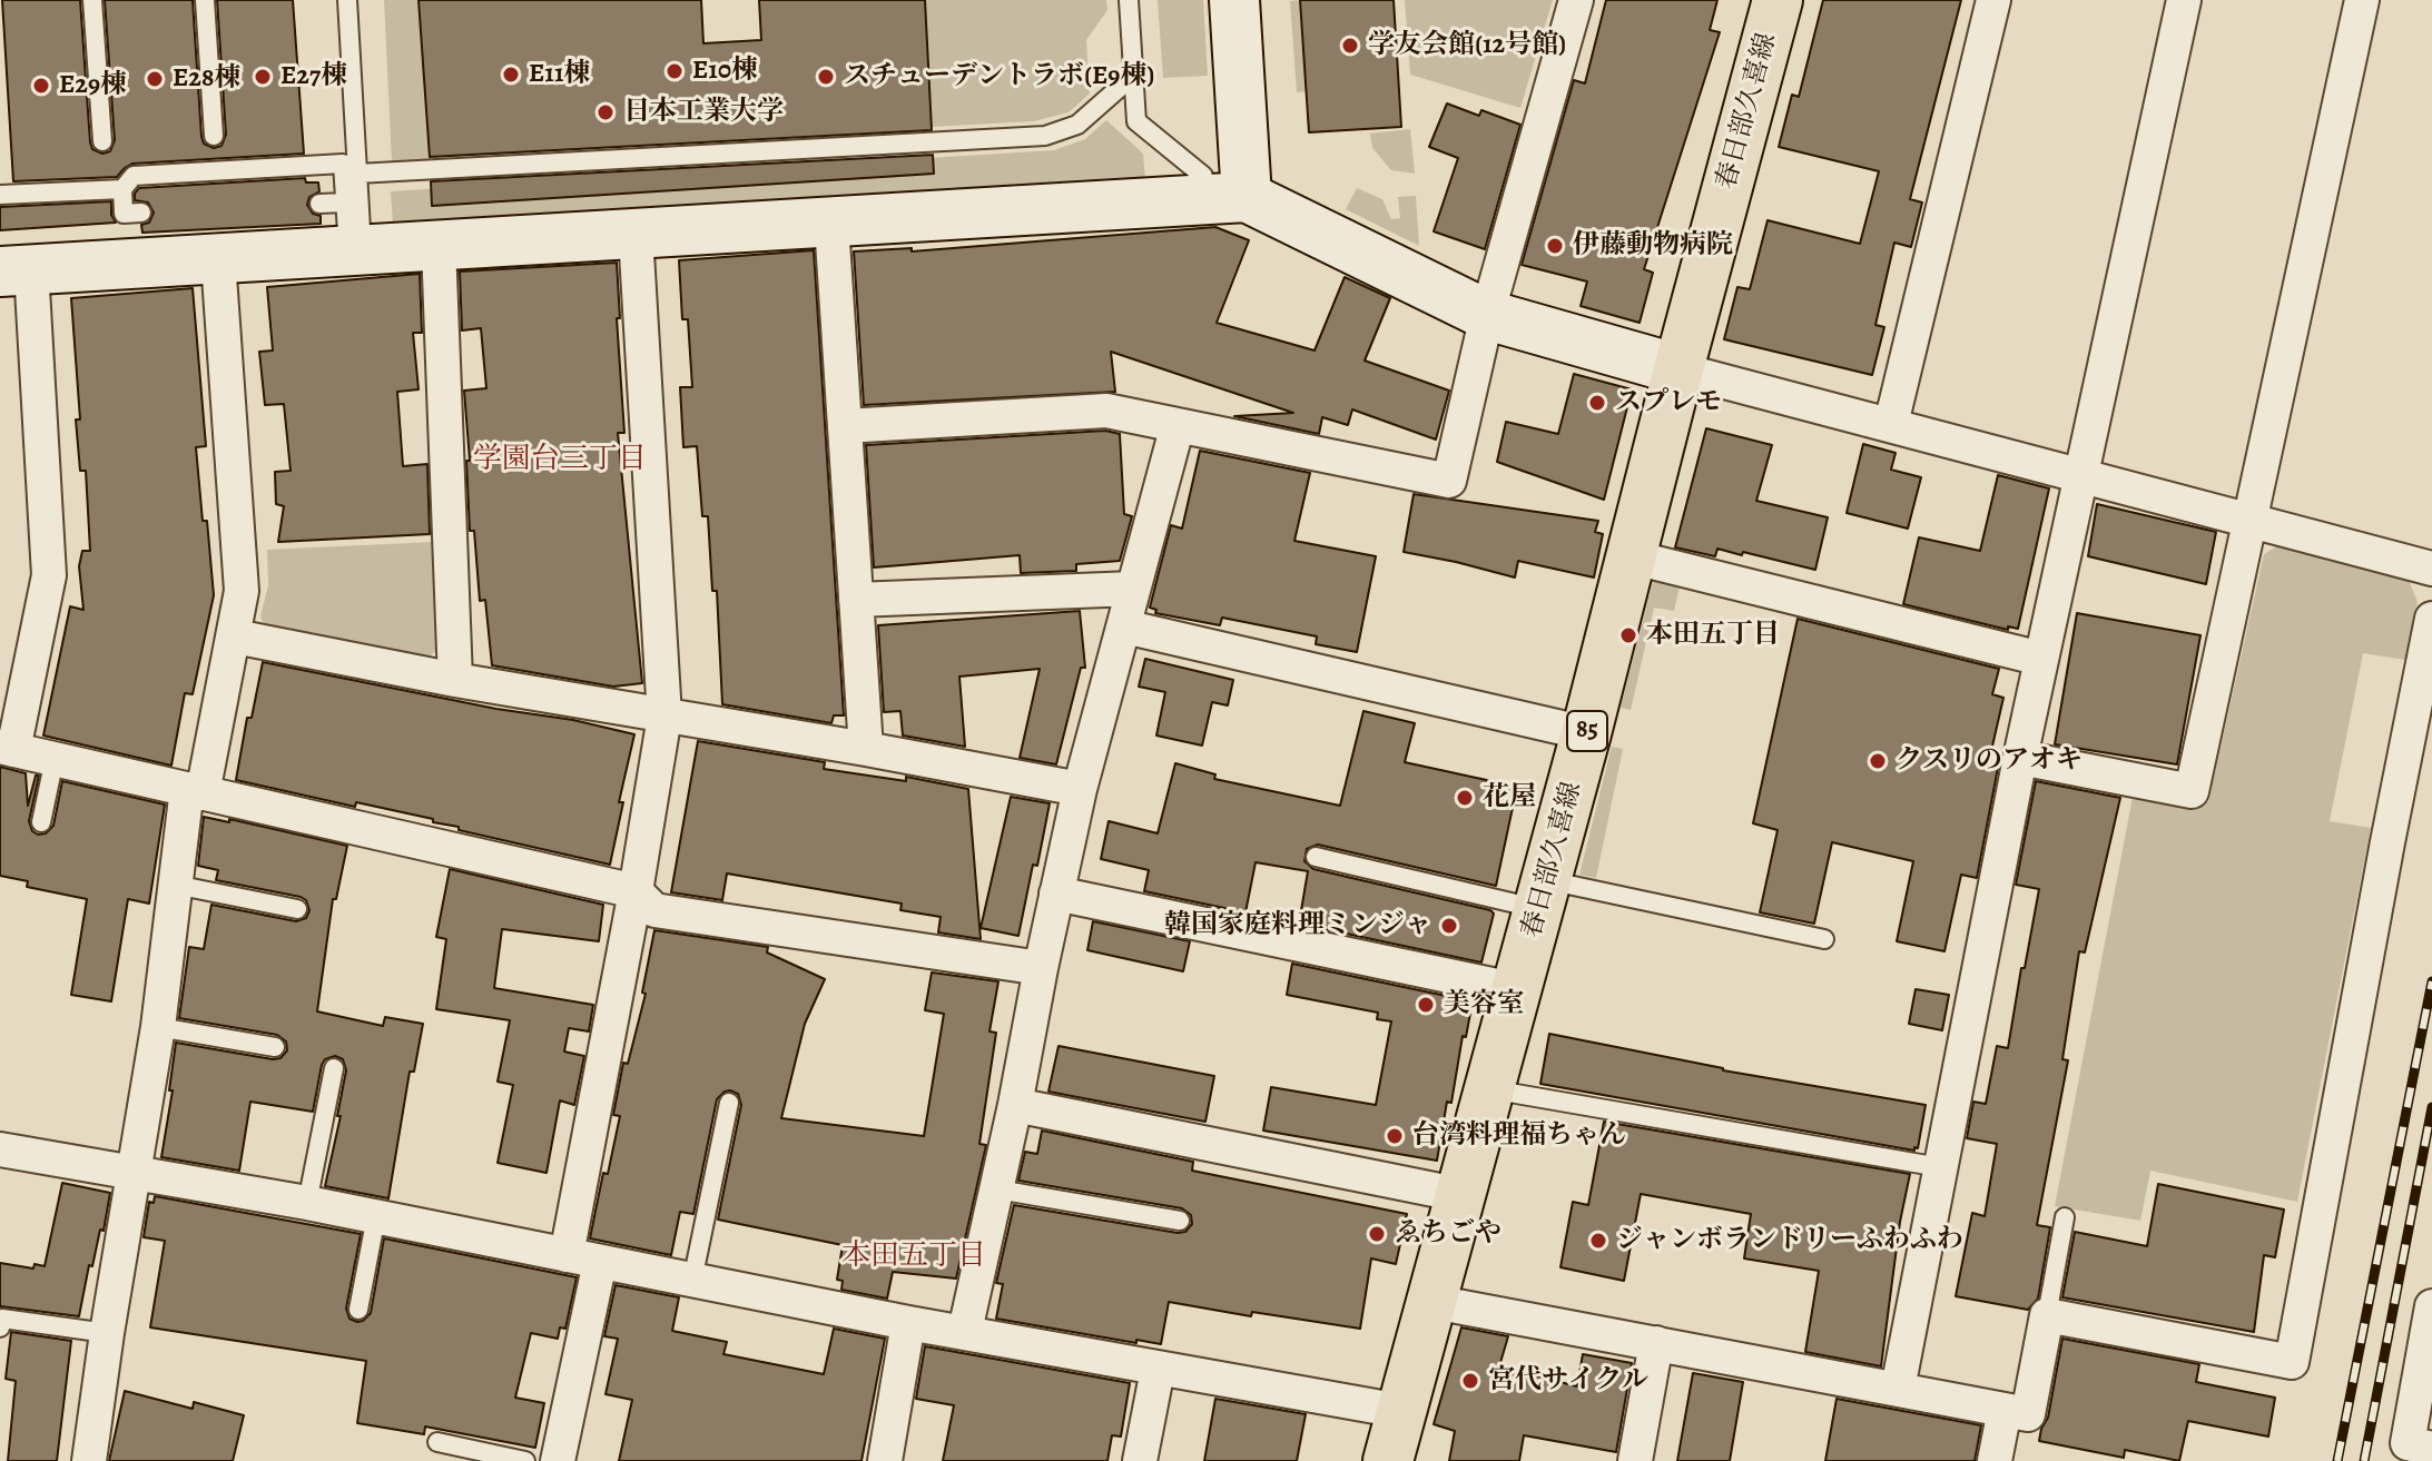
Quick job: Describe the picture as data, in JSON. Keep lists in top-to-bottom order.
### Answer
{
  "streets": {
    "main road": ["春日部久喜線", "85"]
  },
  "districts": ["学園台三丁目", "本田五丁目"],
  "places": [
    "学友会館(12号館)",
    "E10棟",
    "E11棟",
    "E27棟",
    "スチューデントラボ(E9棟)",
    "E28棟",
    "E29棟",
    "日本工業大学",
    "伊藤動物病院",
    "スプレモ",
    "本田五丁目",
    "クスリのアオキ",
    "花屋",
    "韓国家庭料理ミンジャ",
    "美容室",
    "台湾料理福ちゃん",
    "ゑちごや",
    "ジャンボランドリーふわふわ",
    "宮代サイクル"
  ]
}
